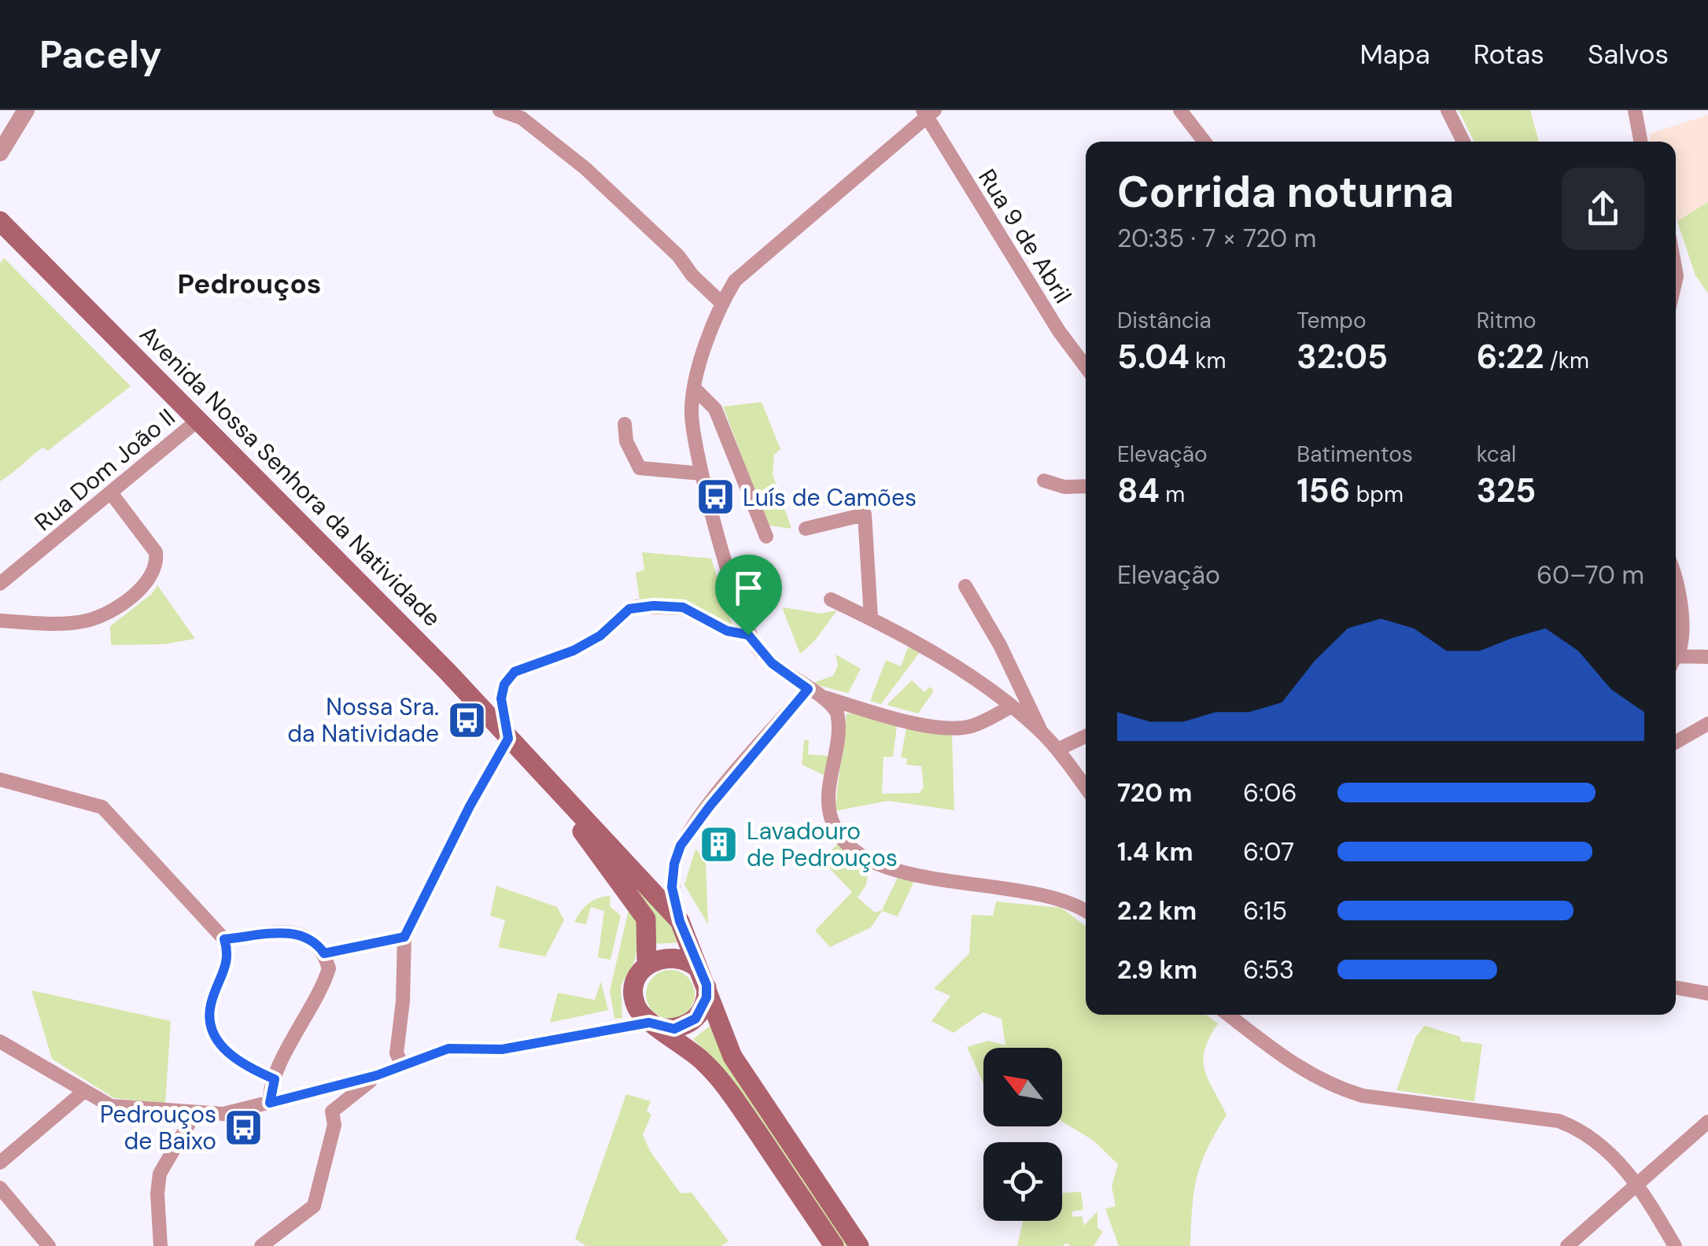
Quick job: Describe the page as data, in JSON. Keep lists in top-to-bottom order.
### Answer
{
  "streets": {
    "main road": ["Avenida Nossa Senhora da Natividade"],
    "street": ["Rua 9 de Abril", "Rua Dom João II"]
  },
  "crossings": [
    ["Rua Dom João II", "Avenida Nossa Senhora da Natividade"]
  ],
  "districts": ["Pedrouços"],
  "places": {
    "bus stop": ["Luís de Camões", "Nossa Sra. da Natividade", "Pedrouços de Baixo"],
    "building": ["Lavadouro de Pedrouços"]
  },
  "north": "top left",
  "page": {
    "header": "Pacely",
    "nav": ["Mapa", "Rotas", "Salvos"],
    "heading": ["Corrida noturna", "20:35 · 7 × 720 m"],
    "stats": [
      ["Distância", "5.04 km"],
      ["Tempo", "32:05"],
      ["Ritmo", "6:22 /km"],
      ["Elevação", "84 m"],
      ["Batimentos", "156 bpm"],
      ["kcal", "325"]
    ],
    "chart": ["Elevação", "60–70 m"],
    "list": [
      {
        "name": "720 m",
        "note": "6:06"
      },
      {
        "name": "1.4 km",
        "note": "6:07"
      },
      {
        "name": "2.2 km",
        "note": "6:15"
      },
      {
        "name": "2.9 km",
        "note": "6:53"
      }
    ]
  }
}
